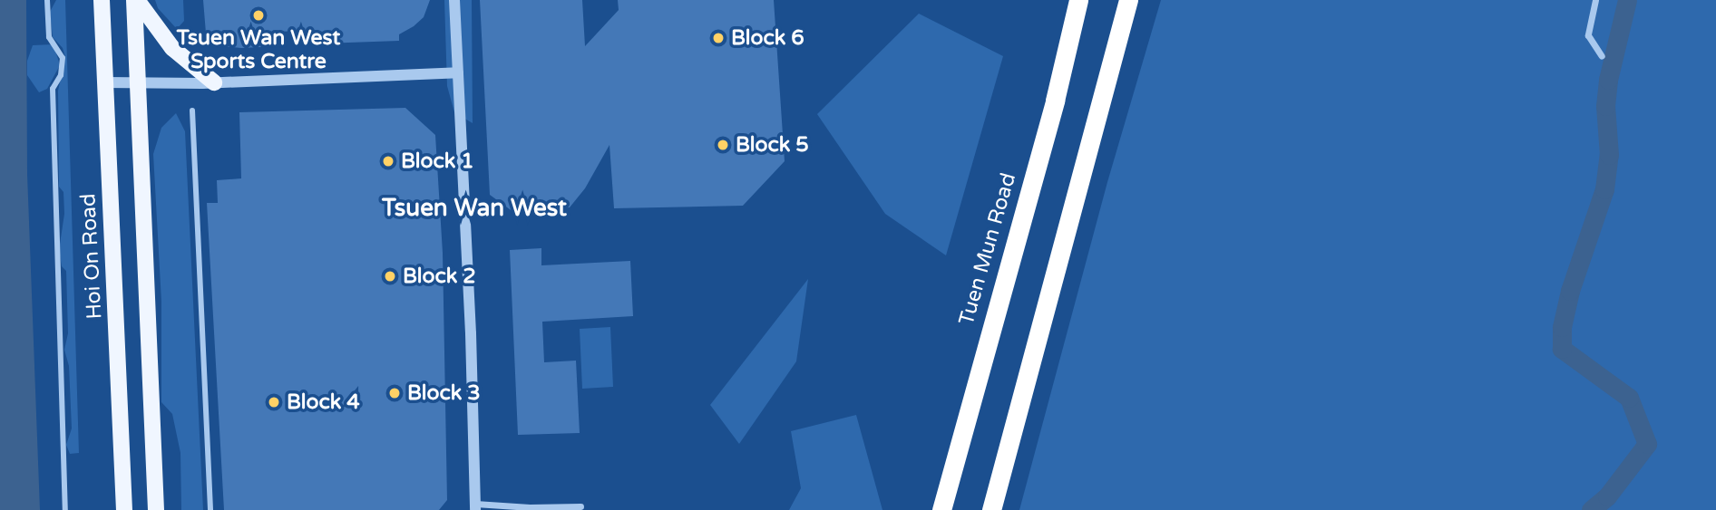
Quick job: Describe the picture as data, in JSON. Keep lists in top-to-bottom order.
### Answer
{
  "streets": {
    "highway": ["Tuen Mun Road"],
    "main road": ["Hoi On Road"]
  },
  "districts": ["Tsuen Wan West"],
  "places": [
    "Tsuen Wan West Sports Centre",
    "Block 6",
    "Block 5",
    "Block 1",
    "Block 2",
    "Block 3",
    "Block 4"
  ]
}
